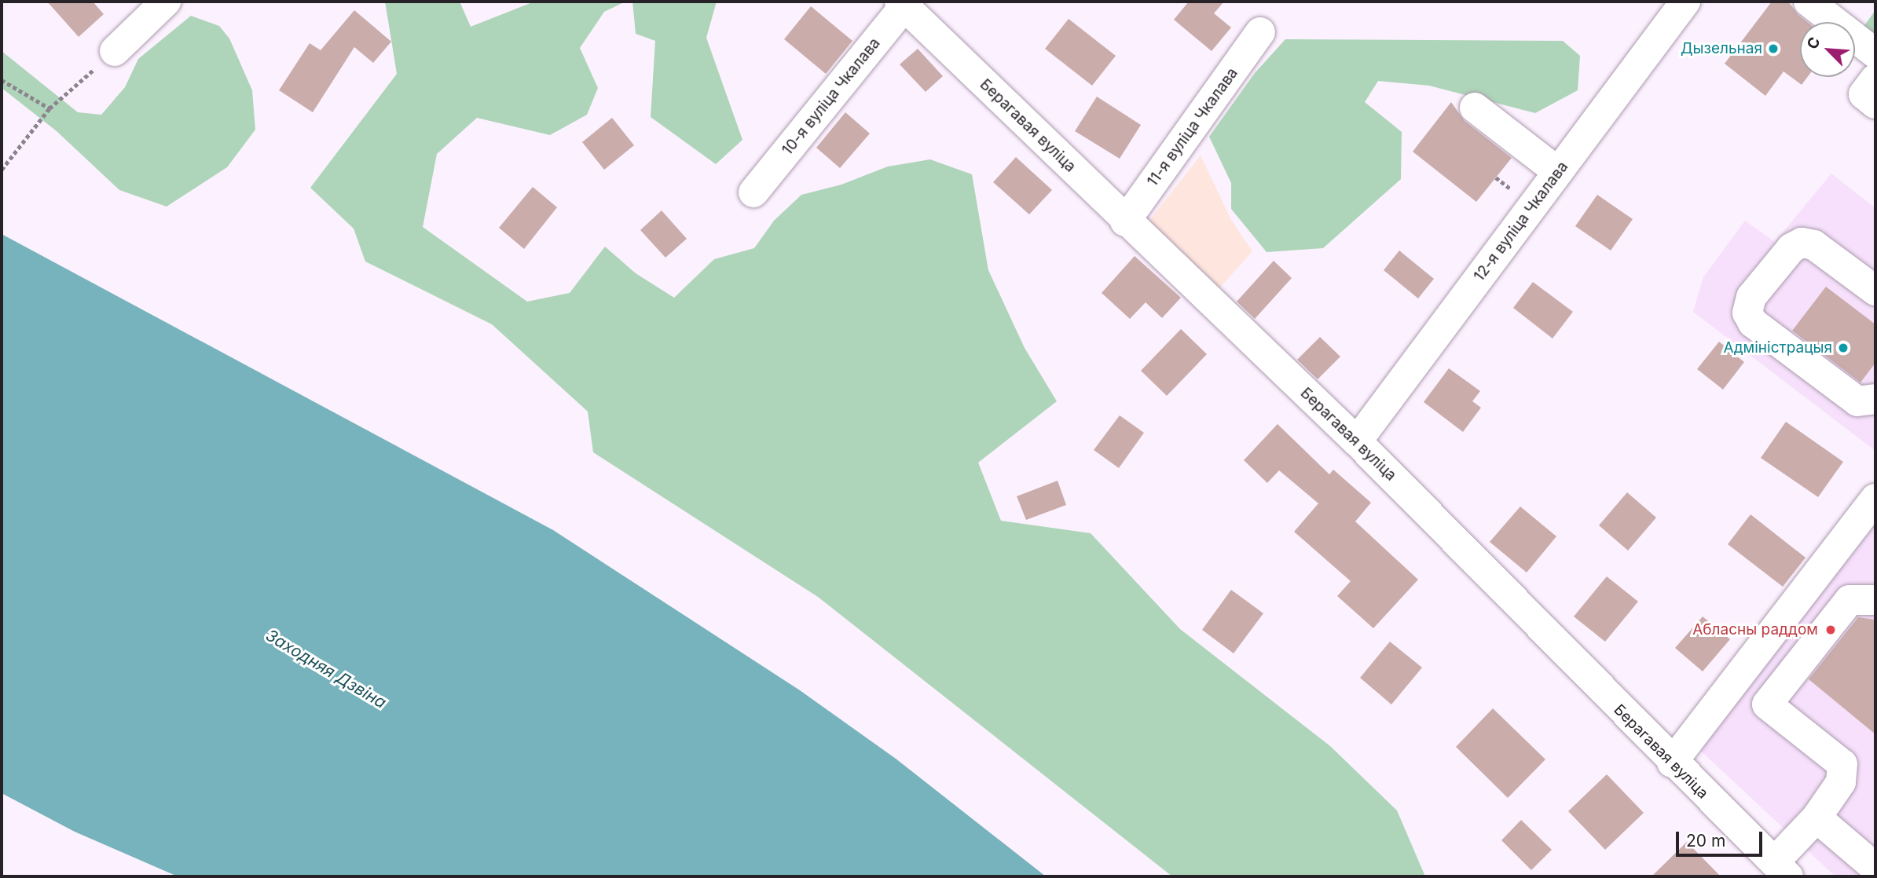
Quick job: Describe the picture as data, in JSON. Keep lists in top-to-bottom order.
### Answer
{
  "streets": {
    "street": [
      "10-я вуліца Чкалава",
      "Берагавая вуліца",
      "11-я вуліца Чкалава",
      "12-я вуліца Чкалава"
    ]
  },
  "crossings": [
    ["10-я вуліца Чкалава", "Берагавая вуліца"],
    ["Берагавая вуліца", "11-я вуліца Чкалава"],
    ["Берагавая вуліца", "12-я вуліца Чкалава"]
  ],
  "water": ["Заходняя Дзвіна"],
  "places": ["Дызельная", "Адміністрацыя", "Абласны раддом"],
  "scale_bar": "20 m",
  "north": "top left"
}
